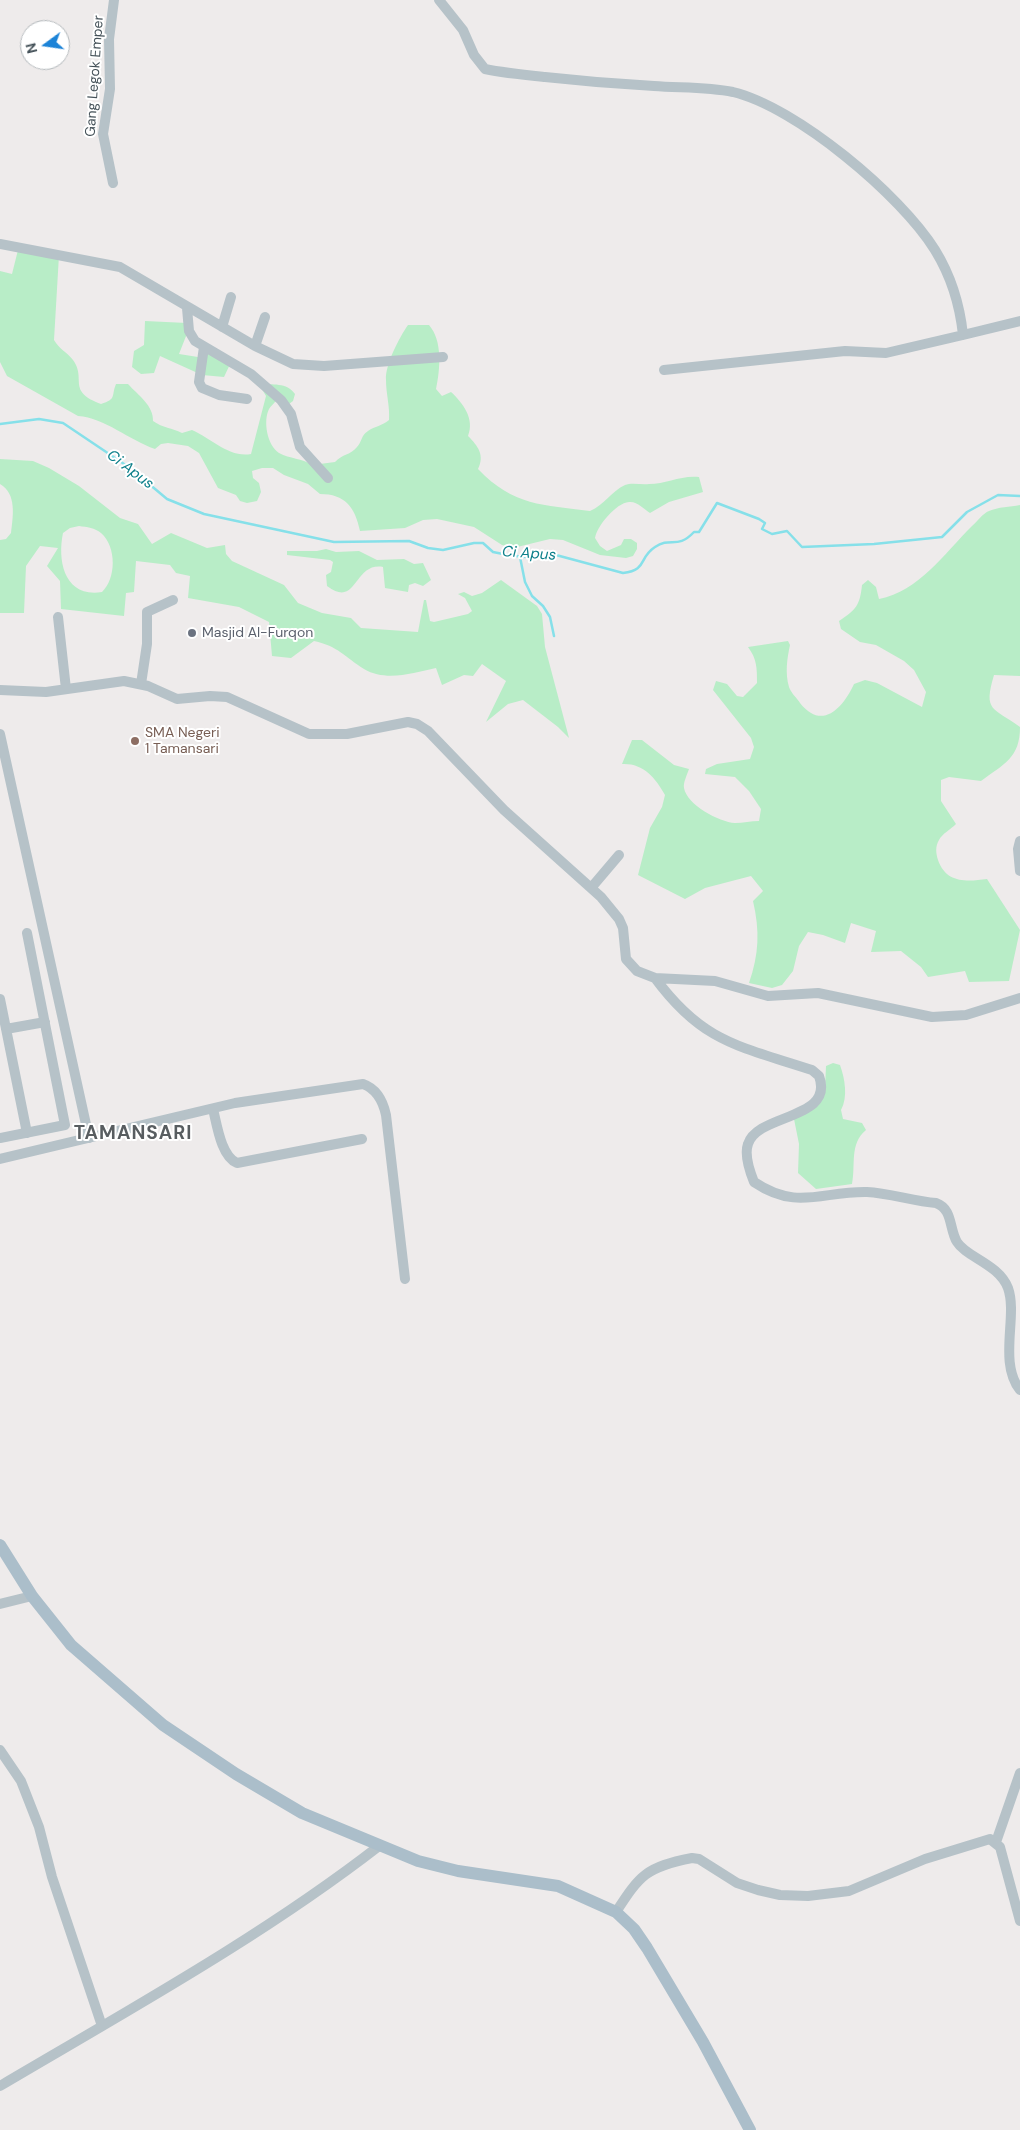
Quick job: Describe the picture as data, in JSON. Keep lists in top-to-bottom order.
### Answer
{
  "streets": {
    "street": ["Gang Legok Emper"]
  },
  "districts": ["TAMANSARI"],
  "water": ["Ci Apus"],
  "places": ["Masjid Al-Furqon", "SMA Negeri 1 Tamansari"],
  "north": "left"
}
